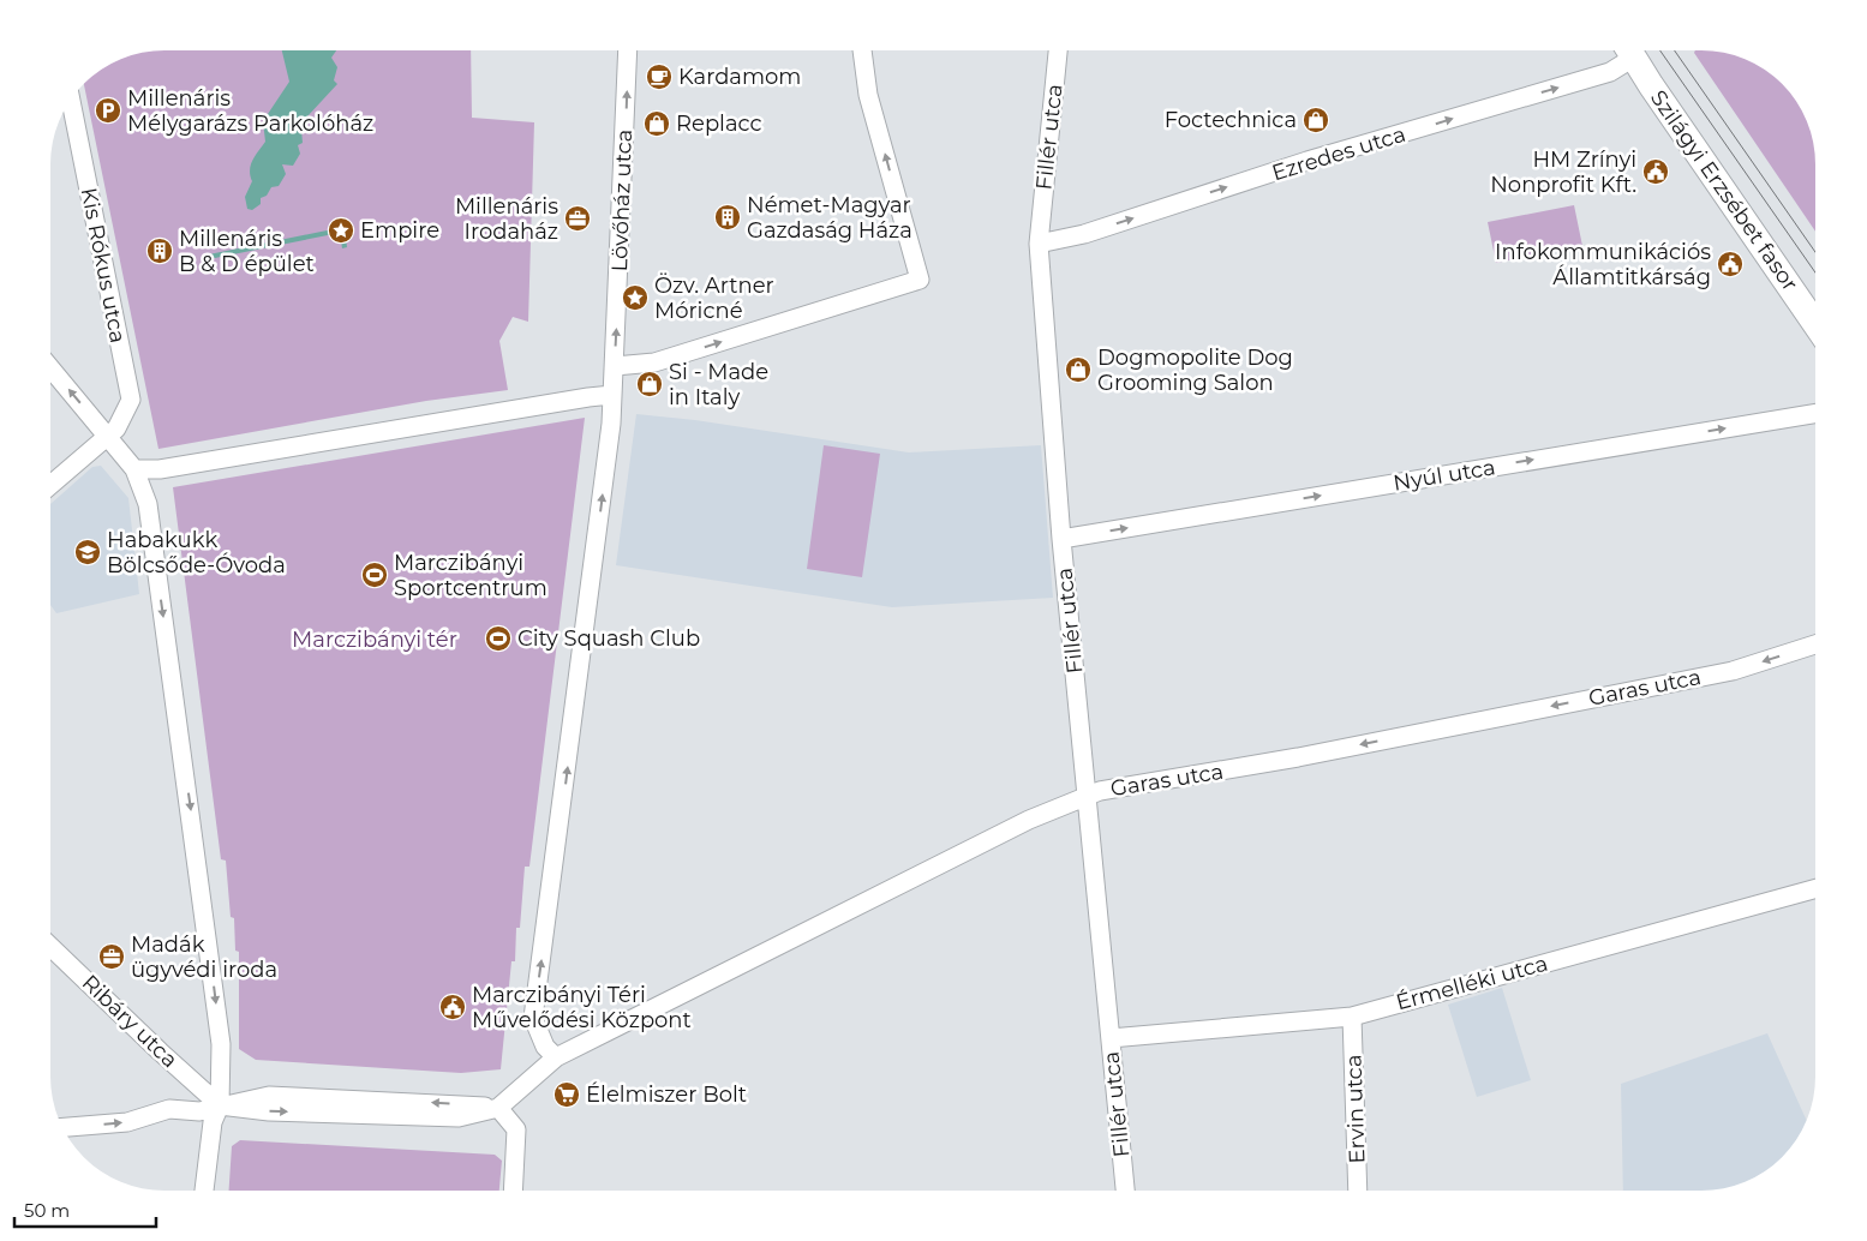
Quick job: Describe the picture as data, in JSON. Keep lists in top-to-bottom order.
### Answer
{
  "streets": {
    "main road": ["Szilágyi Erzsébet fasor"],
    "street": [
      "Fillér utca",
      "Ezredes utca",
      "Lövőház utca",
      "Kis Rókus utca",
      "Nyúl utca",
      "Garas utca",
      "Érmelléki utca",
      "Ribáry utca",
      "Ervin utca"
    ]
  },
  "crossings": [
    ["Fillér utca", "Ezredes utca"],
    ["Fillér utca", "Nyúl utca"],
    ["Fillér utca", "Garas utca"],
    ["Fillér utca", "Érmelléki utca"],
    ["Érmelléki utca", "Ervin utca"]
  ],
  "one_way": [
    "Ezredes utca",
    "Lövőház utca",
    "Nyúl utca",
    "Garas utca"
  ],
  "parks": ["Marczibányi tér"],
  "places": {
    "cafe": ["Kardamom"],
    "parking": ["Millenáris Mélygarázs Parkolóház"],
    "shop": [
      "Foctechnica",
      "Replacc",
      "Dogmopolite Dog Grooming Salon",
      "Si - Made in Italy"
    ],
    "public building": ["HM Zrínyi Nonprofit Kft.", "Infokommunikációs Államtitkárság", "Marczibányi Téri Művelődési Központ"],
    "building": ["Német-Magyar Gazdaság Háza", "Millenáris B & D épület"],
    "office": ["Millenáris Irodaház", "Madák ügyvédi iroda"],
    "place": ["Empire", "Özv. Artner Móricné"],
    "school or university": ["Habakukk Bölcsőde-Óvoda"],
    "sports": ["Marczibányi Sportcentrum", "City Squash Club"],
    "supermarket": ["Élelmiszer Bolt"]
  },
  "scale_bar": "50 m"
}
